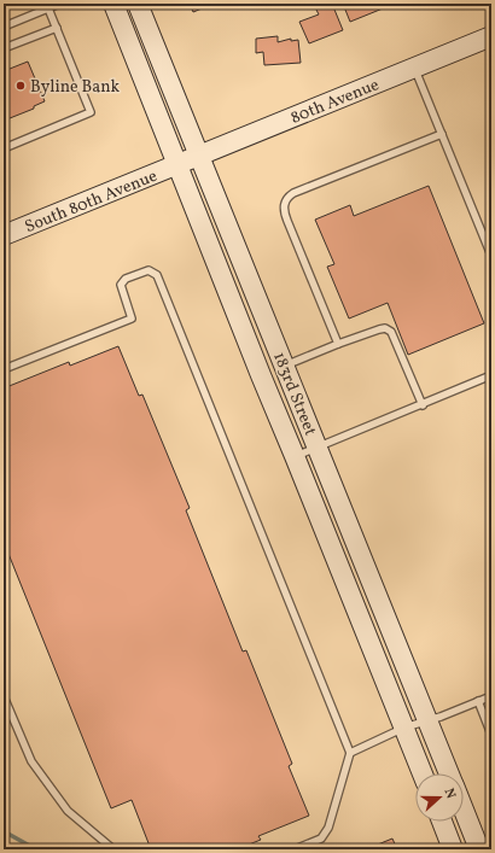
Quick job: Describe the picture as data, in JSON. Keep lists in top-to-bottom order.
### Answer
{
  "streets": {
    "street": ["80th Avenue", "South 80th Avenue", "183rd Street"]
  },
  "crossings": [
    ["80th Avenue", "South 80th Avenue"],
    ["80th Avenue", "183rd Street"],
    ["South 80th Avenue", "183rd Street"]
  ],
  "places": ["Byline Bank"],
  "north": "right"
}
